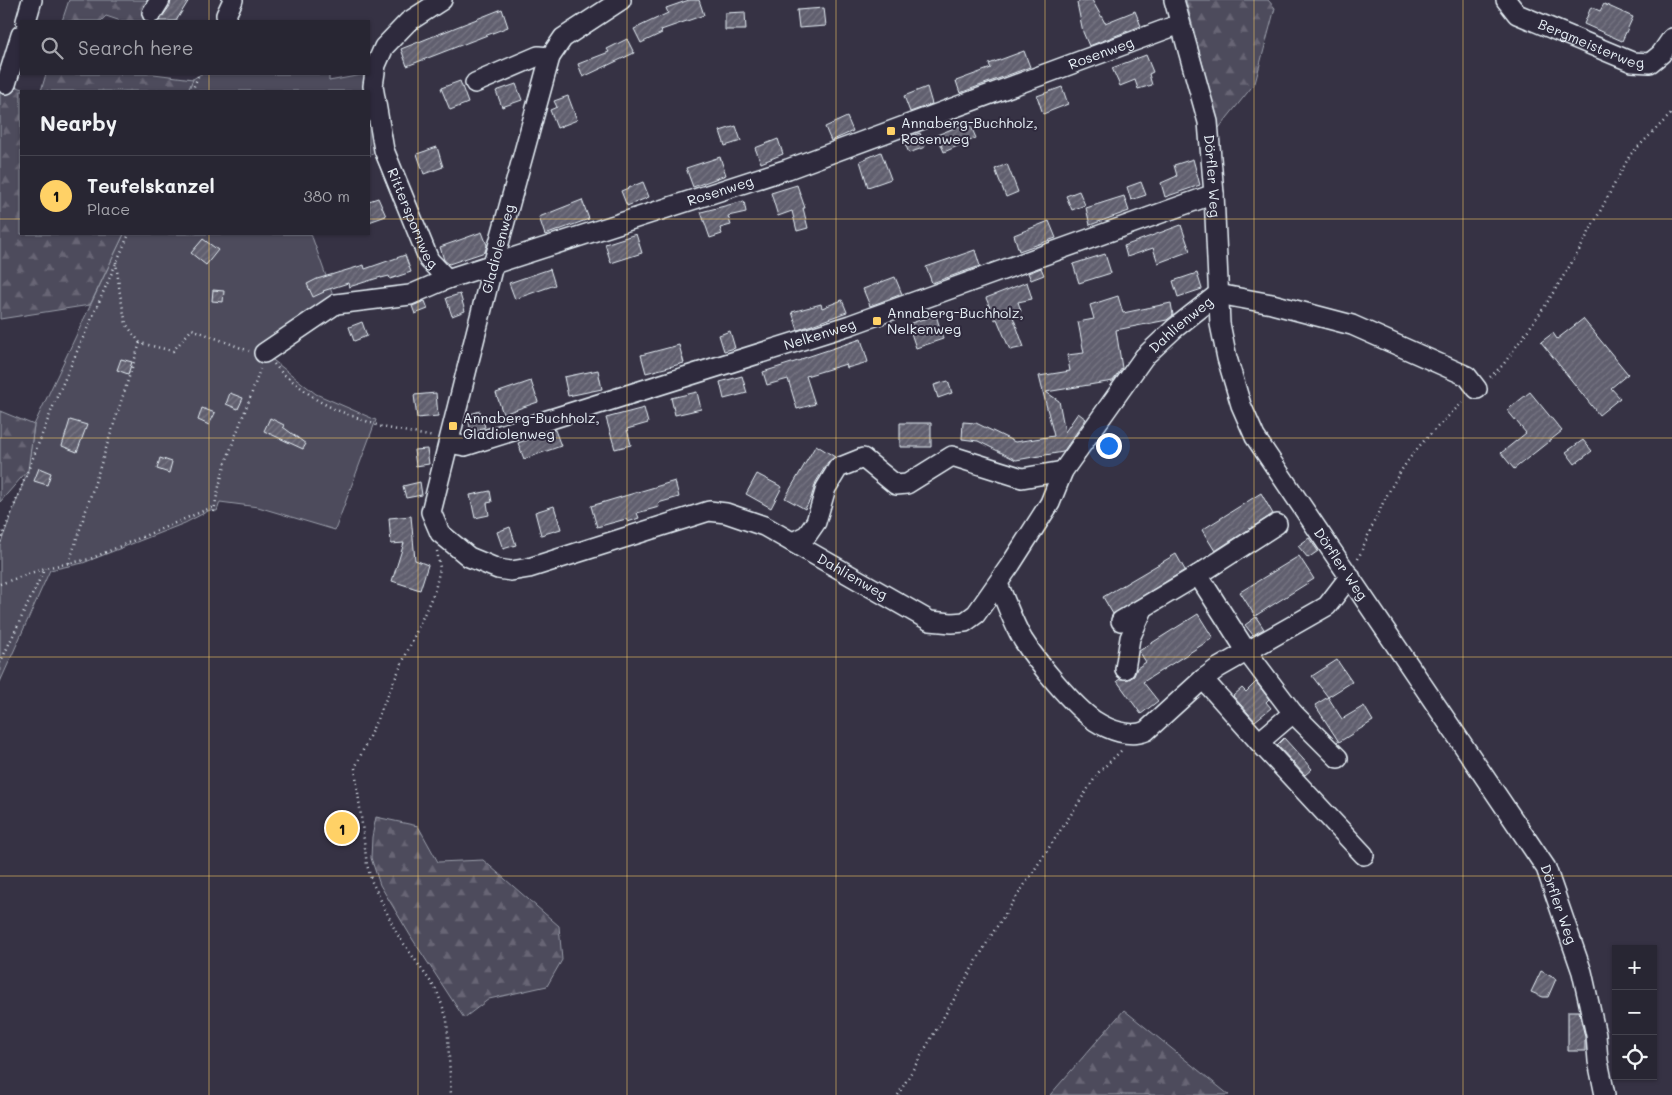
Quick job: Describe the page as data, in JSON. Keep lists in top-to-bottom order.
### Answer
{
  "streets": {
    "street": [
      "Bergmeisterweg",
      "Rosenweg",
      "Dörfler Weg",
      "Ritterspornweg",
      "Gladiolenweg",
      "Dahlienweg",
      "Nelkenweg"
    ]
  },
  "crossings": [
    ["Rosenweg", "Dörfler Weg"],
    ["Rosenweg", "Ritterspornweg"],
    ["Rosenweg", "Gladiolenweg"],
    ["Dörfler Weg", "Dahlienweg"],
    ["Dörfler Weg", "Nelkenweg"],
    ["Gladiolenweg", "Nelkenweg"]
  ],
  "places": {
    "transit": ["Annaberg-Buchholz, Rosenweg", "Annaberg-Buchholz, Nelkenweg", "Annaberg-Buchholz, Gladiolenweg"]
  },
  "page": {
    "search": "Search here",
    "heading": "Nearby",
    "list": [
      {
        "mark": "1",
        "name": "Teufelskanzel",
        "note": "Place",
        "value": "380 m"
      }
    ],
    "pins": "1",
    "map_buttons": ["+", "−"]
  }
}
